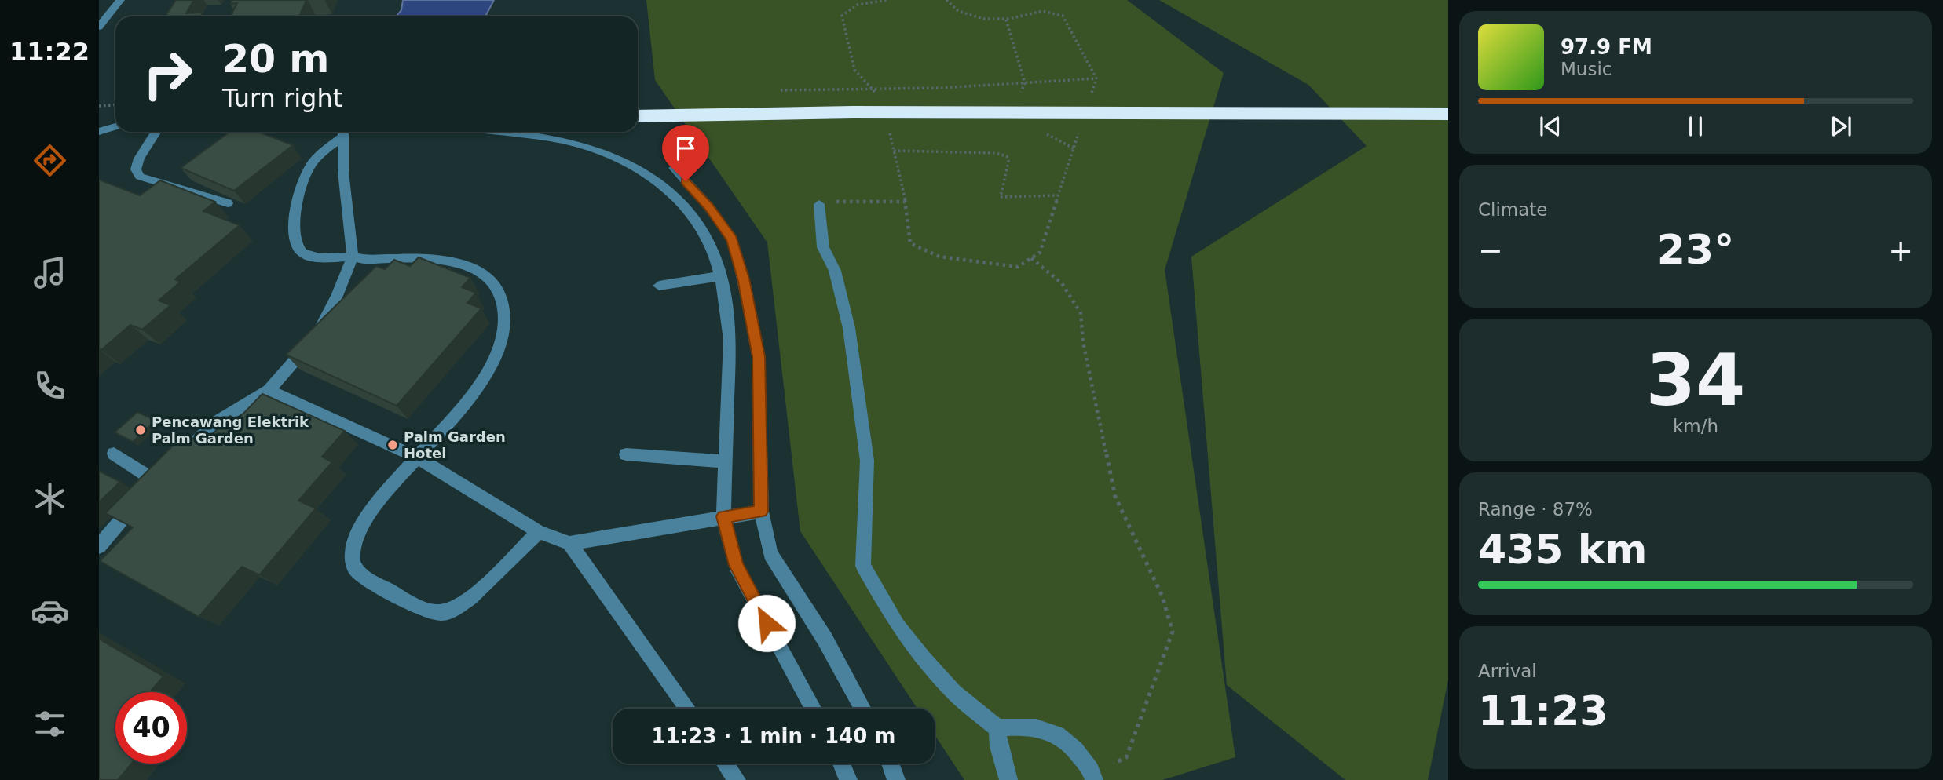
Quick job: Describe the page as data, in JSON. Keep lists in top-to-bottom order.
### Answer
{
  "places": ["Pencawang Elektrik Palm Garden", "Palm Garden Hotel"],
  "page": {
    "tabs": "11:22",
    "turn": ["20 m", "Turn right"],
    "song": ["97.9 FM", "Music"],
    "tile": [
      "Climate",
      ["34", "km/h"],
      ["Range · 87%", "435 km"],
      ["Arrival", "11:23"]
    ],
    "heat": ["−", "23°", "+"],
    "limit": "40",
    "trip": "11:23 · 1 min · 140 m"
  }
}
